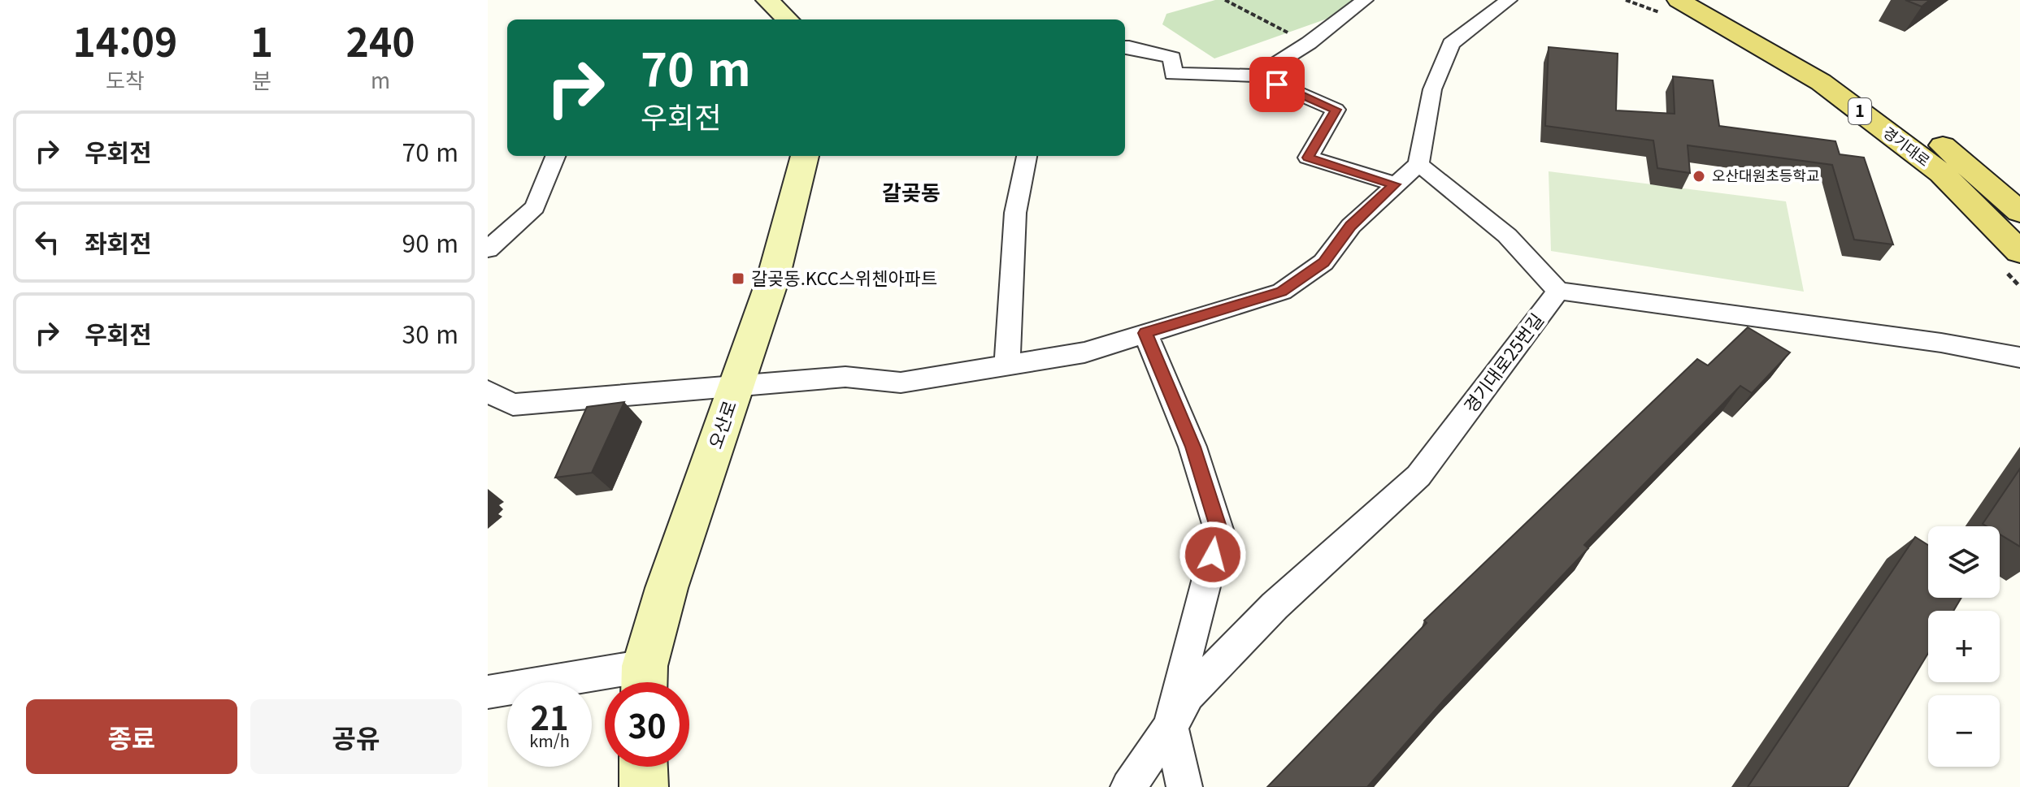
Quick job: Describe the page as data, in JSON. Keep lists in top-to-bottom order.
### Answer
{
  "streets": {
    "main road": ["1", "경기대로"],
    "street": ["경기대로25번길", "오산로"]
  },
  "districts": ["갈곶동"],
  "places": {
    "other": ["오산대원초등학교"],
    "transit": ["갈곶동.KCC스위첸아파트"]
  },
  "page": {
    "eta": [
      "14:09",
      "도착",
      "1",
      "분",
      "240",
      "m"
    ],
    "turn": ["70 m", "우회전"],
    "list": [
      {
        "name": "우회전",
        "value": "70 m"
      },
      {
        "name": "좌회전",
        "value": "90 m"
      },
      {
        "name": "우회전",
        "value": "30 m"
      }
    ],
    "map_buttons": ["+", "−"],
    "speed": "21 km/h",
    "limit": "30",
    "buttons": ["종료", "공유"]
  }
}
